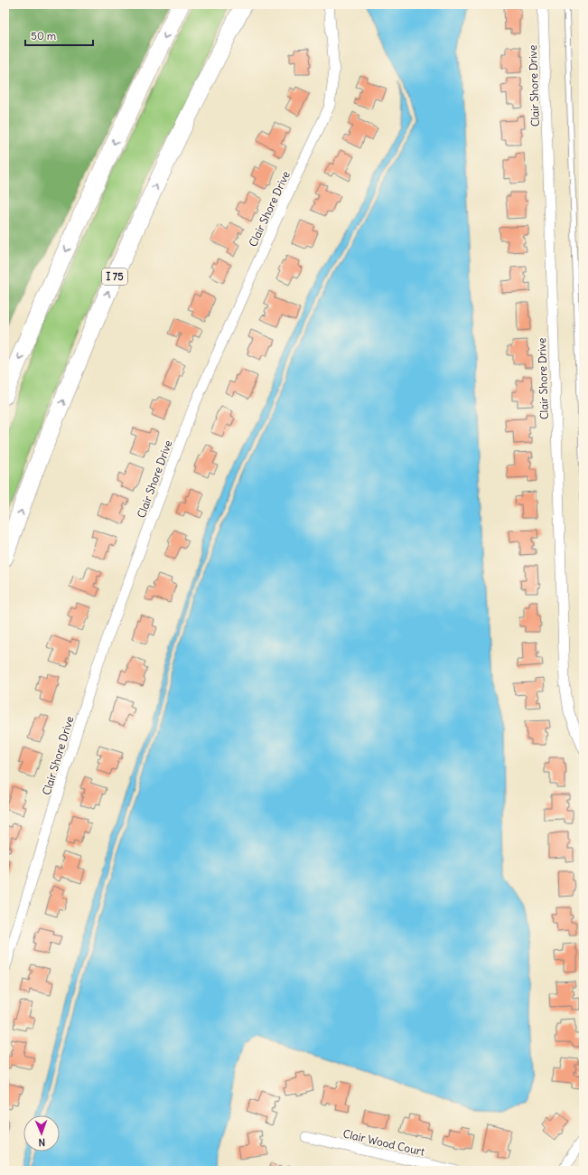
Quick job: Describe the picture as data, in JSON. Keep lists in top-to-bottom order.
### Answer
{
  "streets": {
    "highway": ["I 75"],
    "street": ["Clair Shore Drive", "Clair Wood Court"]
  },
  "scale_bar": "50 m",
  "north": "bottom"
}
